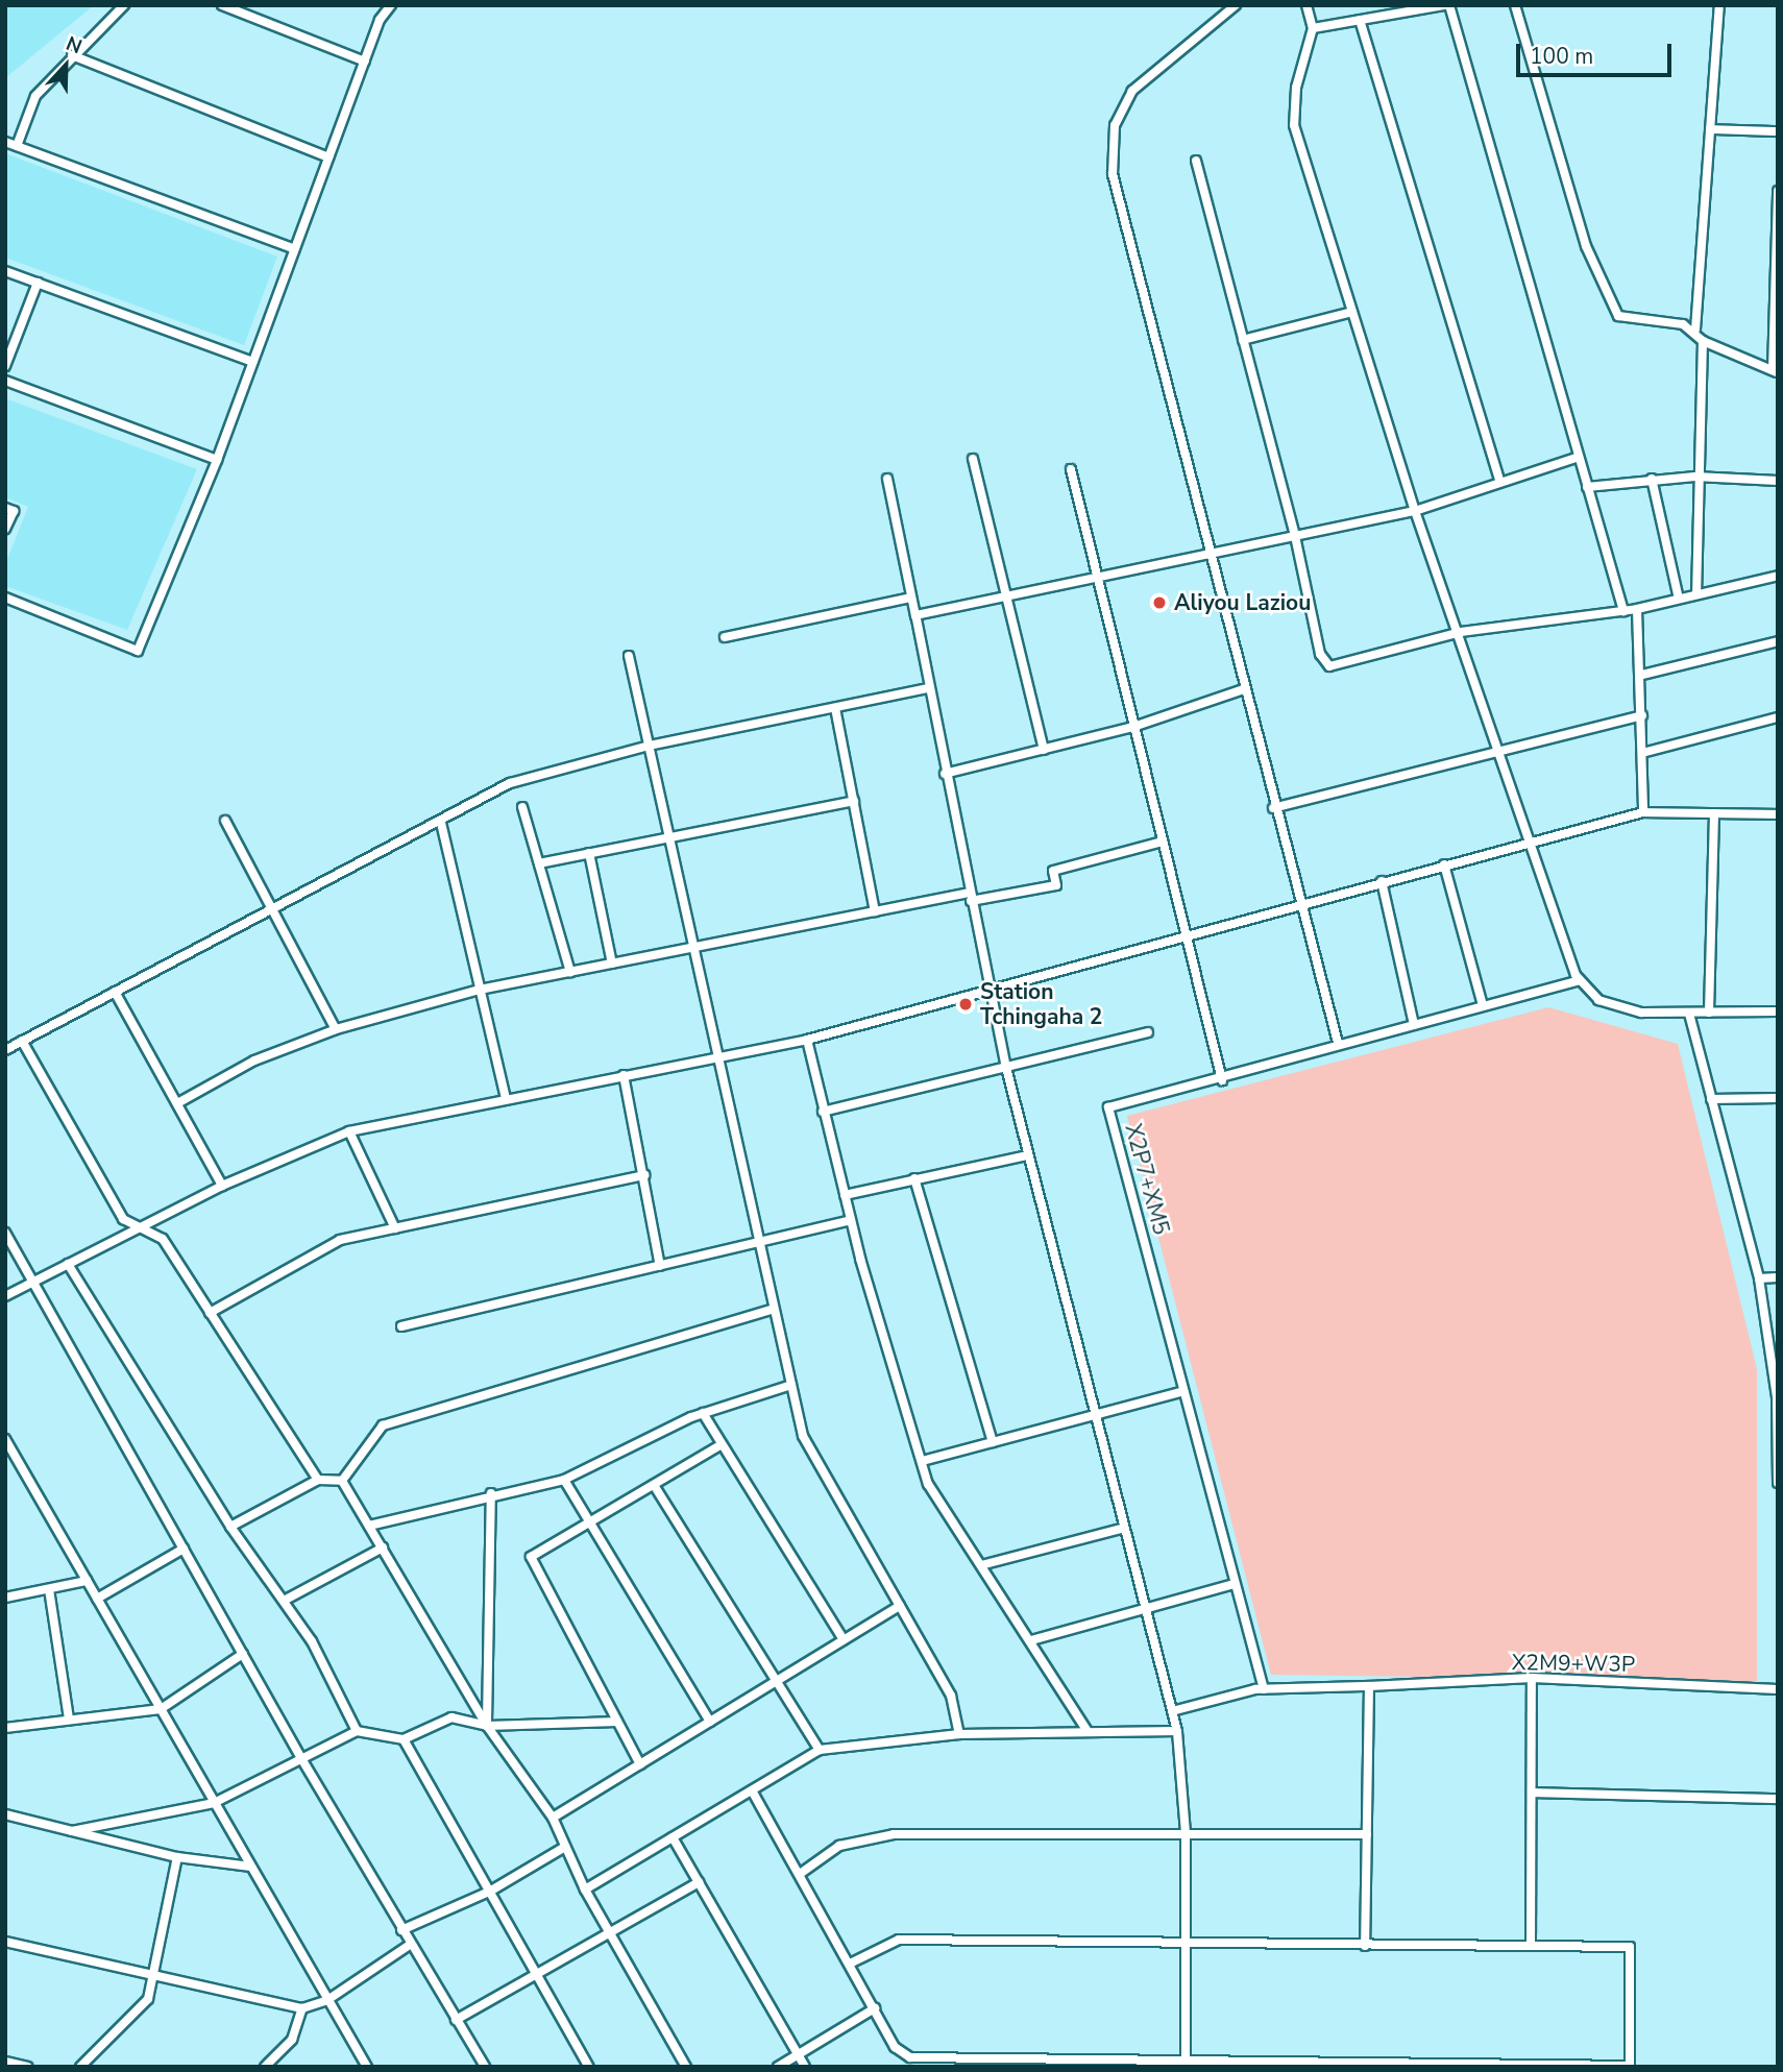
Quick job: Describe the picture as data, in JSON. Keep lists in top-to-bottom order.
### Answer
{
  "streets": {
    "street": ["X2P7+XM5", "X2M9+W3P"]
  },
  "crossings": [
    ["X2P7+XM5", "X2M9+W3P"]
  ],
  "places": ["Aliyou Laziou", "Station Tchingaha 2"],
  "scale_bar": "100 m",
  "north": "top"
}
